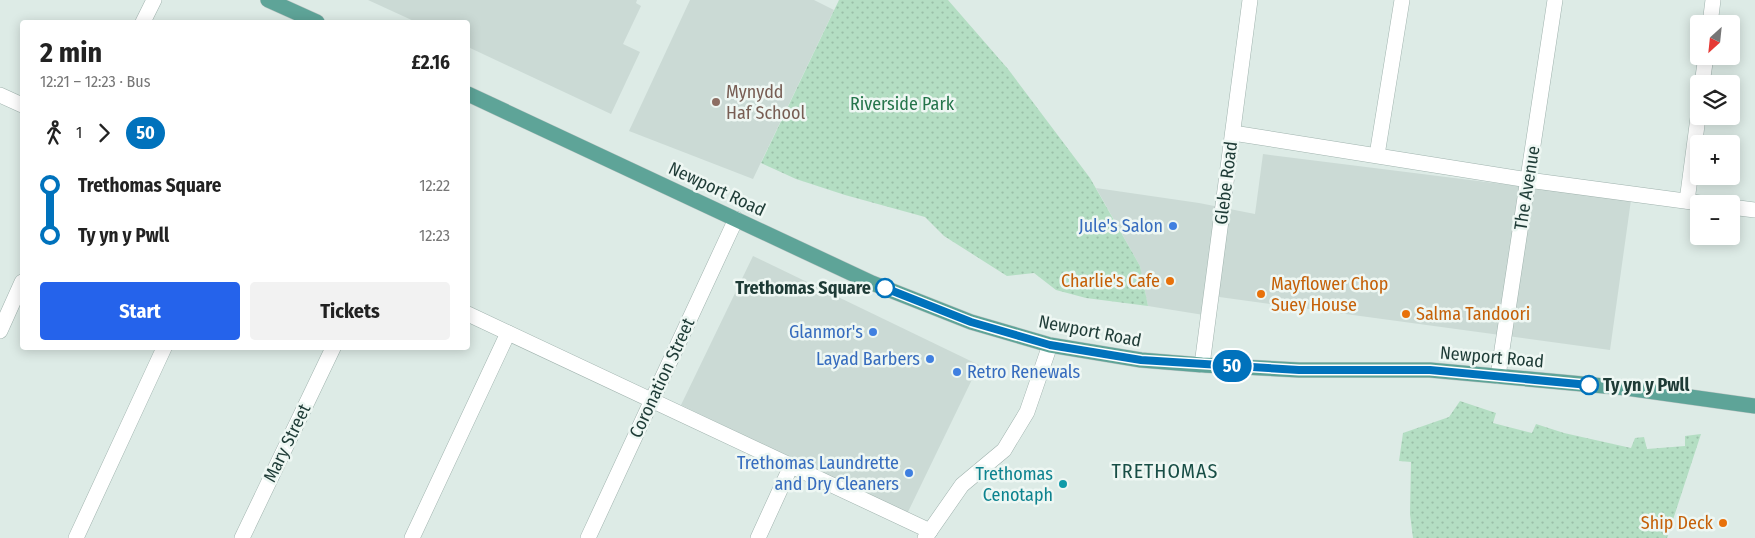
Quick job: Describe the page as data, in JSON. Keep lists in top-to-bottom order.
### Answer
{
  "streets": {
    "main road": ["Newport Road"],
    "street": [
      "Glebe Road",
      "The Avenue",
      "Coronation Street",
      "Mary Street"
    ]
  },
  "crossings": [
    ["Glebe Road", "Newport Road"],
    ["The Avenue", "Newport Road"],
    ["Newport Road", "Coronation Street"]
  ],
  "districts": ["TRETHOMAS"],
  "parks": ["Riverside Park"],
  "places": [
    "Mynydd Haf School",
    "Jule's Salon",
    "Charlie's Cafe",
    "Trethomas Square",
    "Mayflower Chop Suey House",
    "Salma Tandoori",
    "Glanmor's",
    "Layad Barbers",
    "Retro Renewals",
    "Ty yn y Pwll",
    "Trethomas Laundrette and Dry Cleaners",
    "Trethomas Cenotaph",
    "Ship Deck"
  ],
  "lines": ["bus line 50"],
  "north": "bottom left",
  "page": {
    "on_map": "50",
    "map_buttons": ["+", "−"],
    "heading": ["2 min", "12:21 – 12:23 · Bus", "£2.16"],
    "legs": ["1", "50"],
    "list": [
      {
        "name": "Trethomas Square",
        "value": "12:22"
      },
      {
        "name": "Ty yn y Pwll",
        "value": "12:23"
      }
    ],
    "buttons": ["Start", "Tickets"]
  }
}
